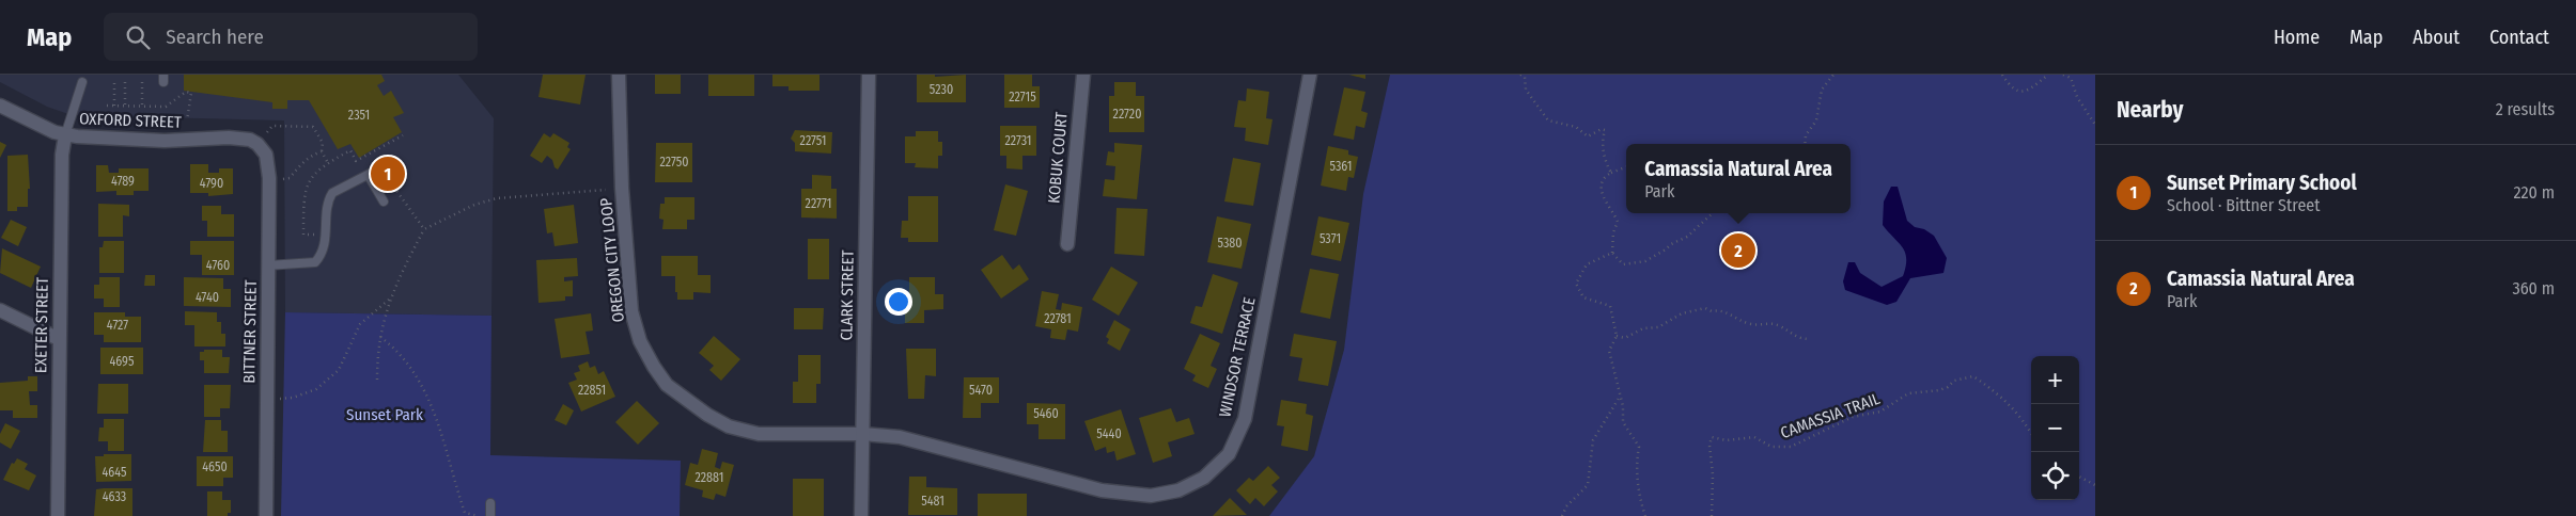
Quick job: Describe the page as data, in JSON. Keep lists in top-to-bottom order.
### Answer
{
  "streets": {
    "street": [
      "OXFORD STREET",
      "KOBUK COURT",
      "OREGON CITY LOOP",
      "CLARK STREET",
      "EXETER STREET",
      "BITTNER STREET",
      "WINDSOR TERRACE"
    ],
    "path": ["CAMASSIA TRAIL"]
  },
  "crossings": [
    ["OXFORD STREET", "EXETER STREET"],
    ["OXFORD STREET", "BITTNER STREET"],
    ["OREGON CITY LOOP", "CLARK STREET"],
    ["OREGON CITY LOOP", "WINDSOR TERRACE"],
    ["CLARK STREET", "WINDSOR TERRACE"]
  ],
  "parks": ["Sunset Park"],
  "house_numbers": [
    "5230",
    "22715",
    "22720",
    "2351",
    "22751",
    "22731",
    "22750",
    "5361",
    "4789",
    "4790",
    "22771",
    "5371",
    "5380",
    "4760",
    "4740",
    "22781",
    "4727",
    "4695",
    "22851",
    "5470",
    "5460",
    "5440",
    "4650",
    "4645",
    "22881",
    "4633",
    "5481"
  ],
  "page": {
    "header": "Map",
    "search": "Search here",
    "nav": [
      "Home",
      "Map",
      "About",
      "Contact"
    ],
    "heading": ["Nearby", "2 results"],
    "popup": ["Camassia Natural Area", "Park"],
    "list": [
      {
        "mark": "1",
        "name": "Sunset Primary School",
        "note": "School · Bittner Street",
        "value": "220 m"
      },
      {
        "mark": "2",
        "name": "Camassia Natural Area",
        "note": "Park",
        "value": "360 m"
      }
    ],
    "pins": ["1", "2"],
    "map_buttons": ["+", "−"]
  }
}
